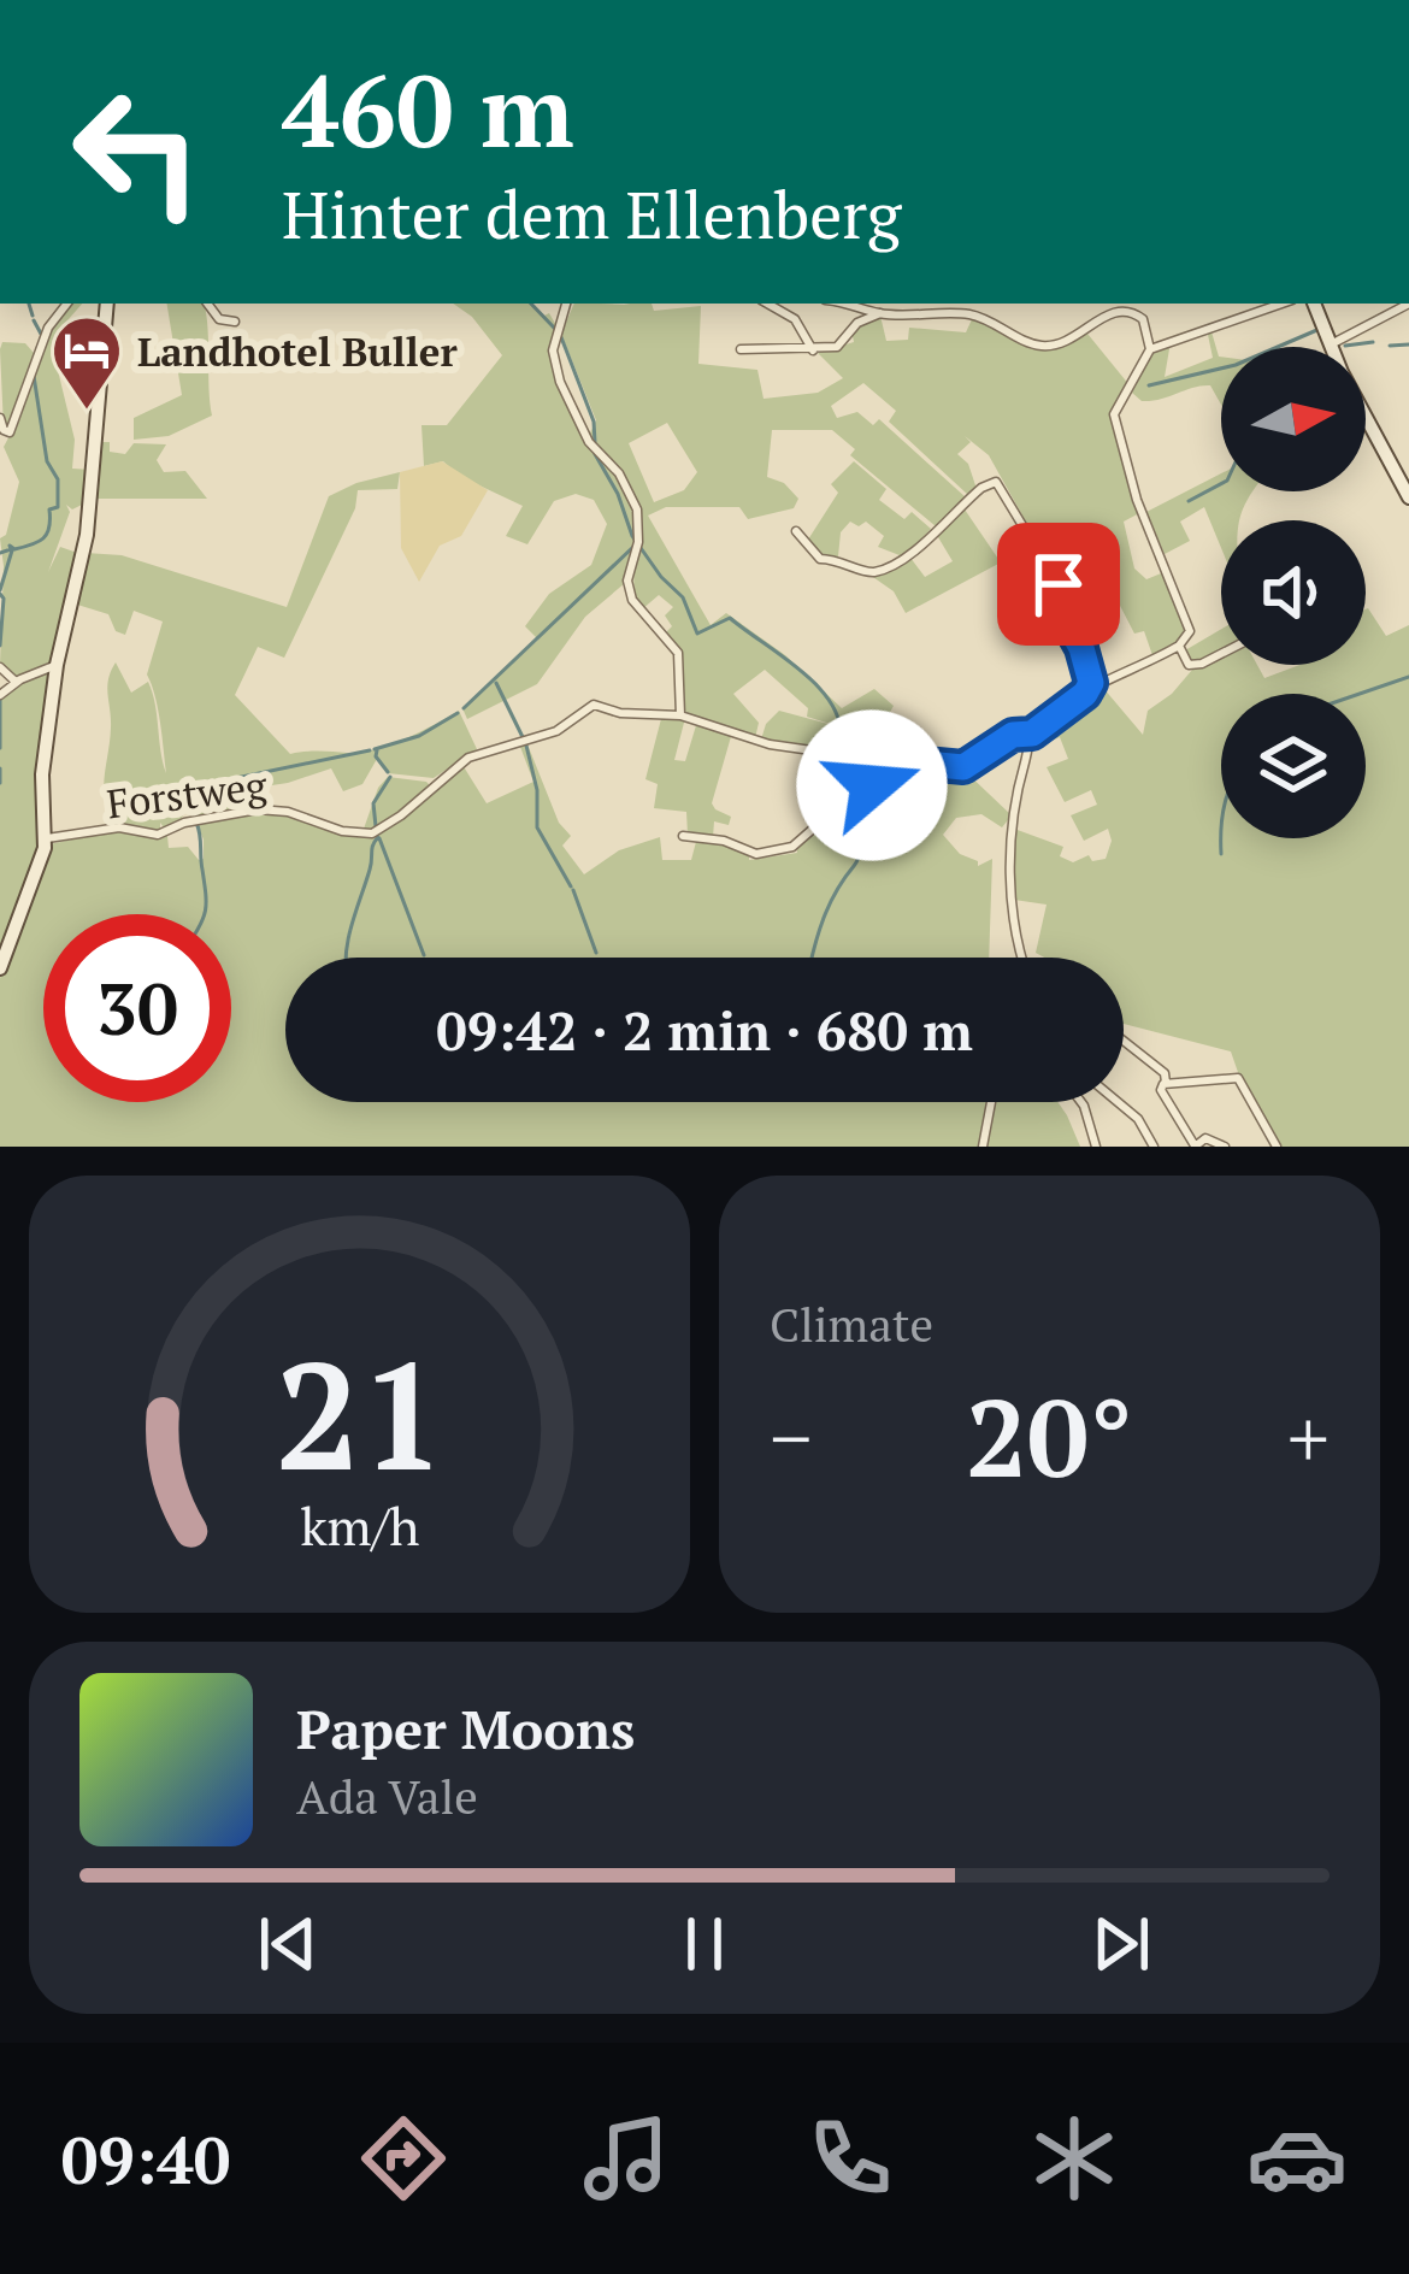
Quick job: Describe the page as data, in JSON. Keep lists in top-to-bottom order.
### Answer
{
  "streets": {
    "street": ["Forstweg"]
  },
  "places": {
    "hotel": ["Landhotel Buller"]
  },
  "north": "right",
  "page": {
    "turn": ["460 m", "Hinter dem Ellenberg"],
    "limit": "30",
    "trip": "09:42 · 2 min · 680 m",
    "tile": "Climate",
    "heat": ["−", "20°", "+"],
    "song": ["Paper Moons", "Ada Vale"],
    "tabs": "09:40",
    "gauge": ["21", "km/h"]
  }
}
